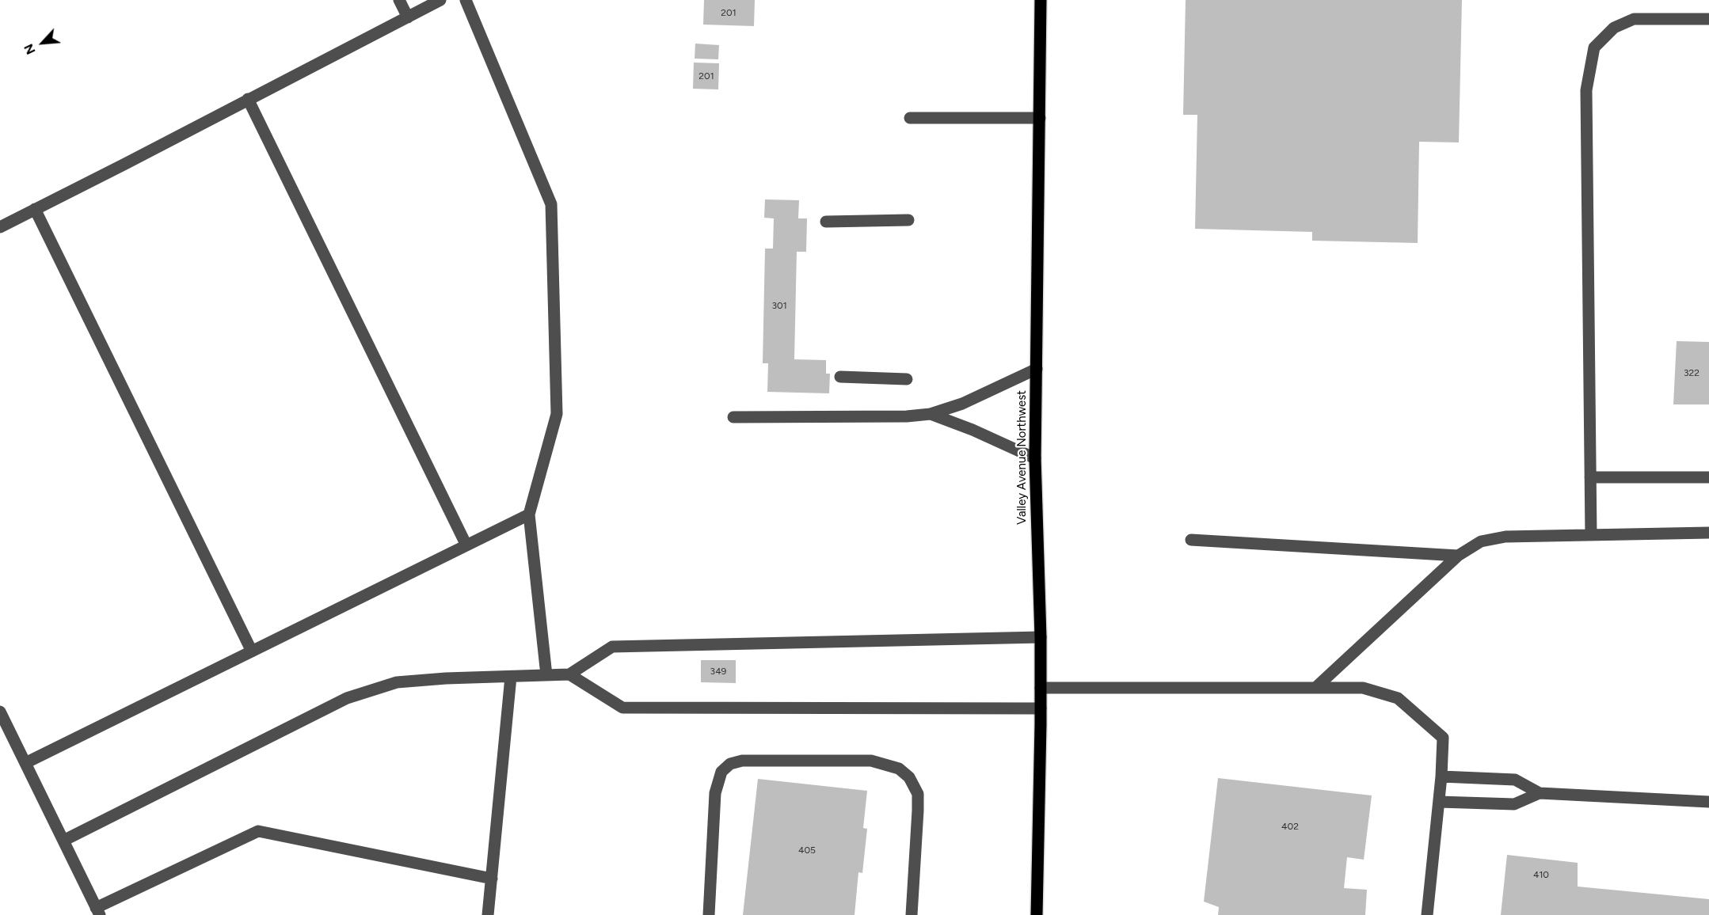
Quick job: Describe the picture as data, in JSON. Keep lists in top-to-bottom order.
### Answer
{
  "streets": {
    "main road": ["Valley Avenue Northwest"]
  },
  "house_numbers": [
    "201",
    "201",
    "301",
    "322",
    "349",
    "402",
    "405",
    "410"
  ],
  "north": "bottom left"
}
